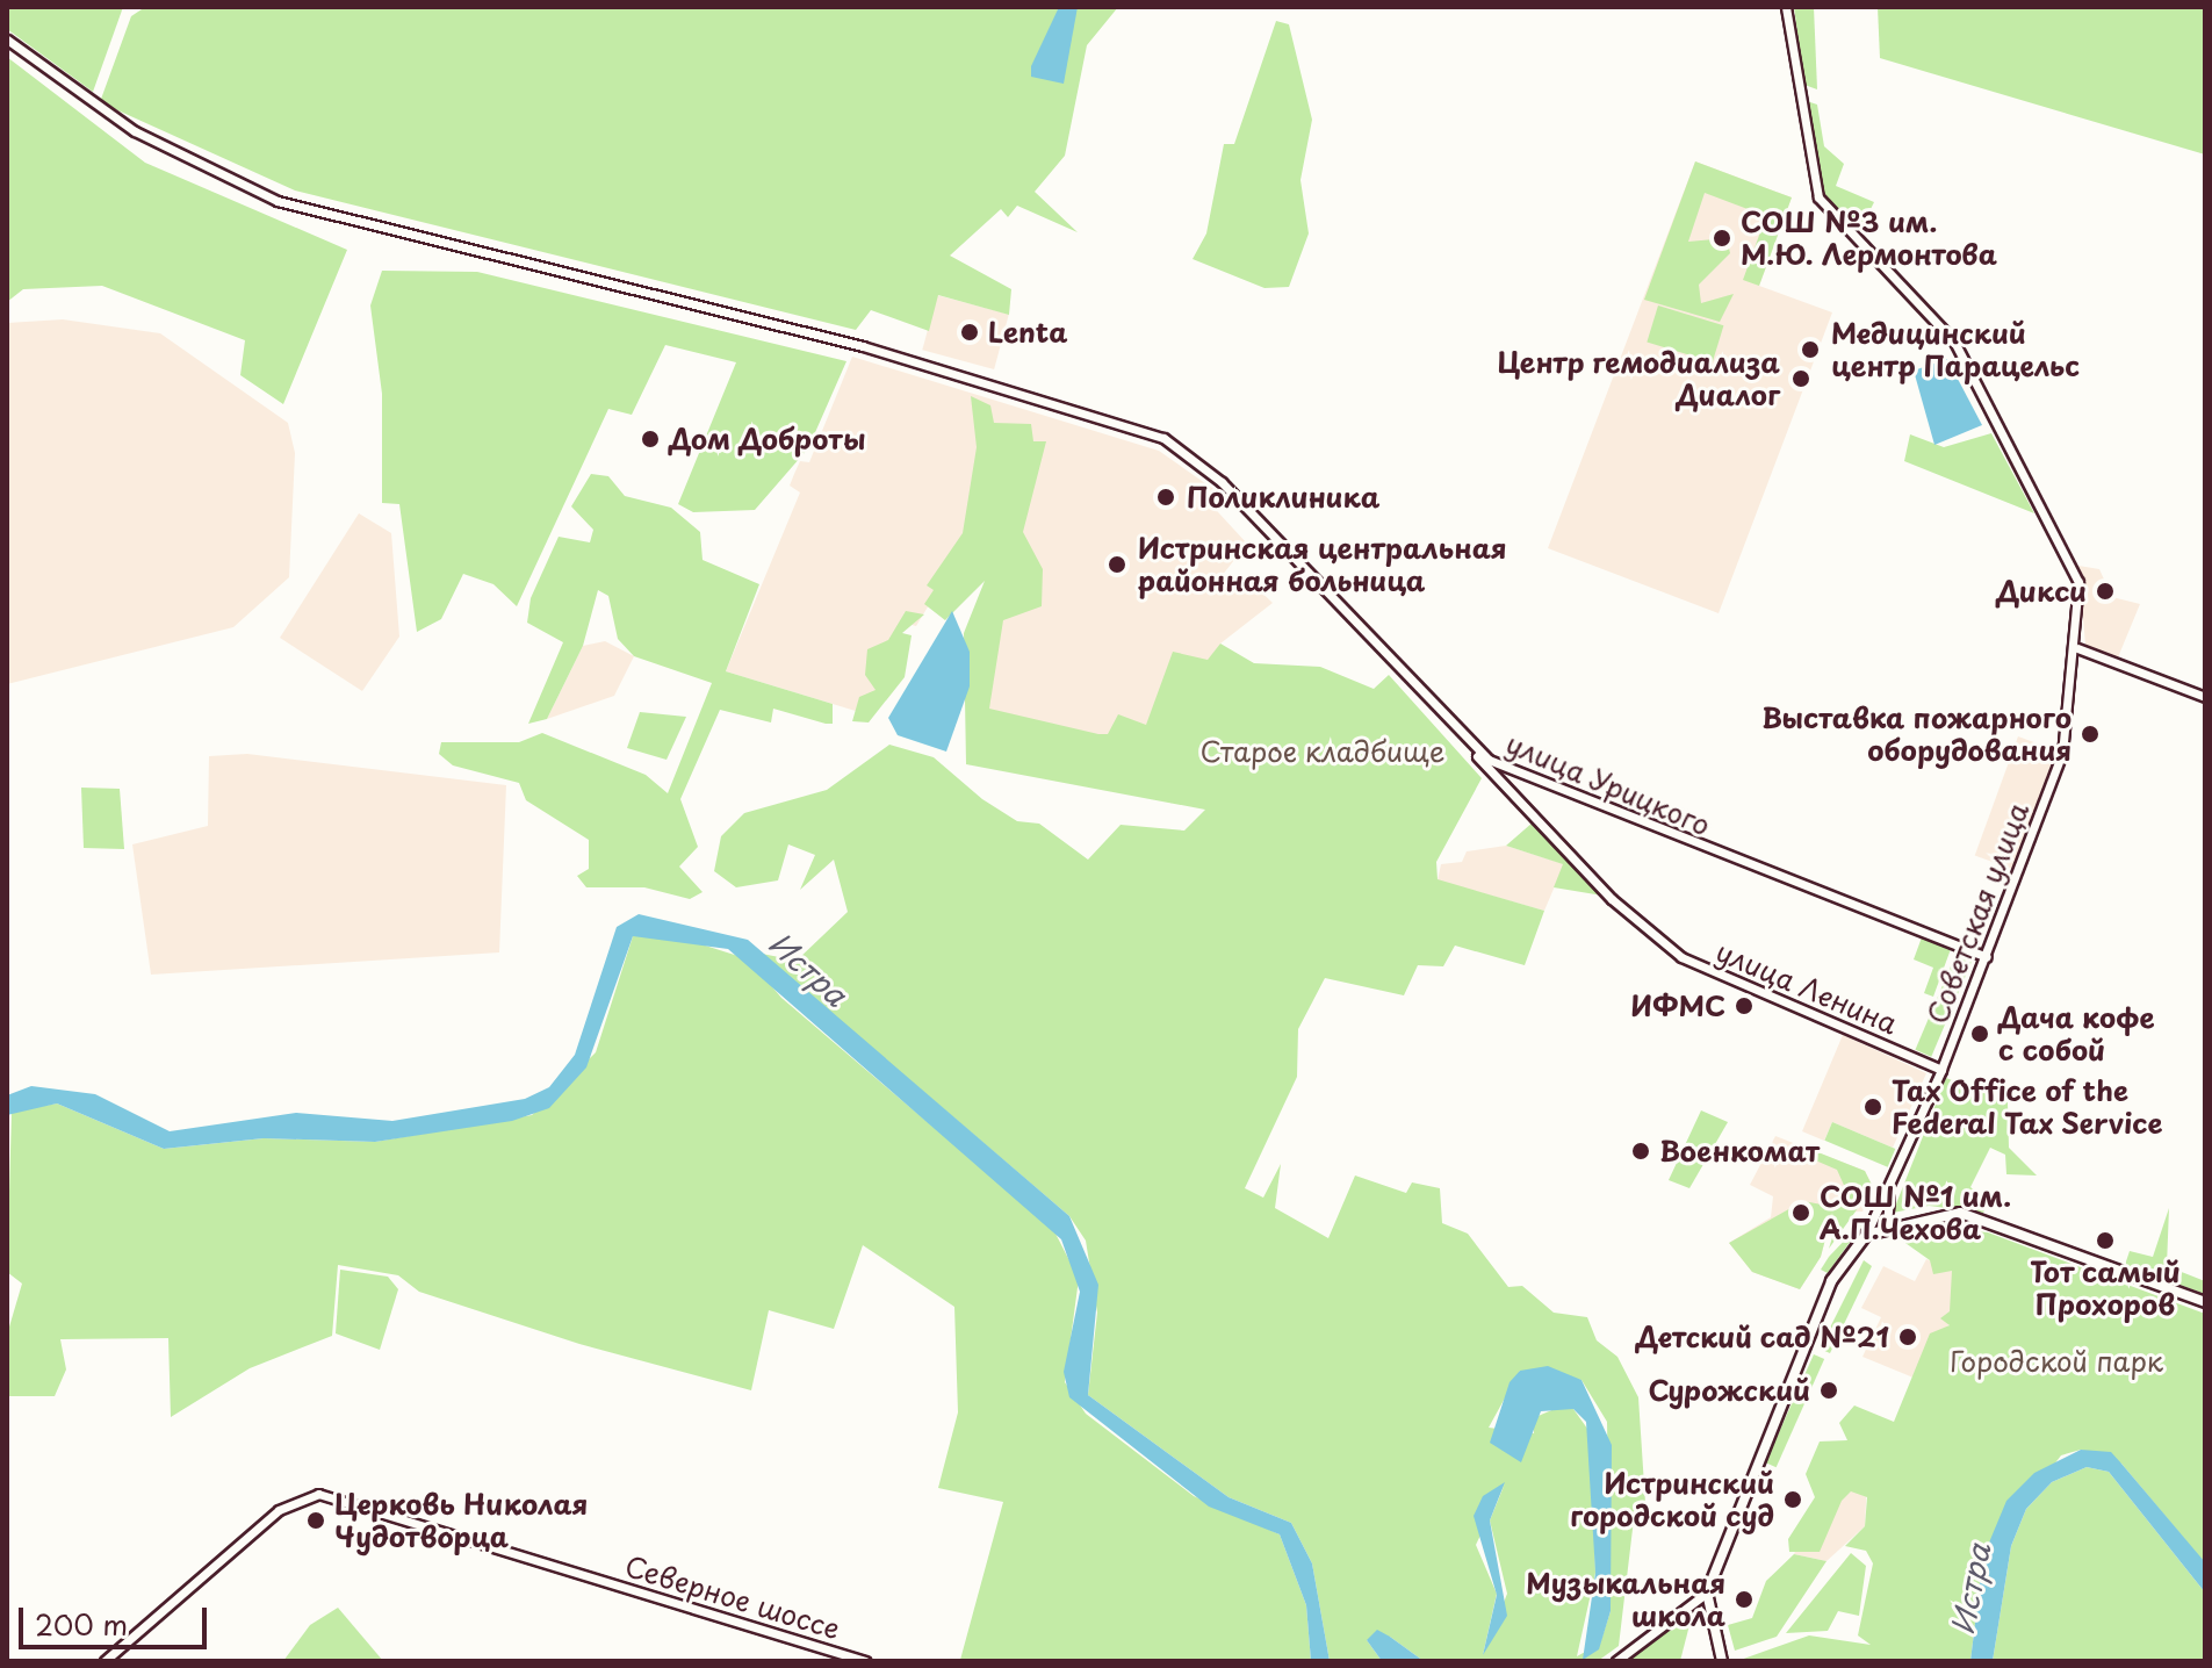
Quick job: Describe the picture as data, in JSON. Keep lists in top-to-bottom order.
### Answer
{
  "streets": {
    "main road": ["Советская улица"],
    "street": ["улица Урицкого", "улица Ленина", "Северное шоссе"]
  },
  "crossings": [
    ["улица Урицкого", "Советская улица"],
    ["улица Урицкого", "улица Ленина"],
    ["Советская улица", "улица Ленина"]
  ],
  "water": ["Истра"],
  "parks": ["Старое кладбище", "Городской парк"],
  "places": [
    "СОШ №3 им. М.Ю. Лермонтова",
    "Lenta",
    "Медицинский центр Парацельс",
    "Центр гемодиализа Диалог",
    "Дом Доброты",
    "Поликлиника",
    "Истринская центральная районная больница",
    "Дикси",
    "Выставка пожарного оборудования",
    "ИФМС",
    "Дача кофе с собой",
    "Tax Office of the Federal Tax Service",
    "Военкомат",
    "СОШ №1 им. А.П.Чехова",
    "Тот самый Прохоров",
    "Детский сад №21",
    "Сурожский",
    "Истринский городской суд",
    "Церковь Николая Чудотворца",
    "Музыкальная школа"
  ],
  "scale_bar": "200 m"
}
